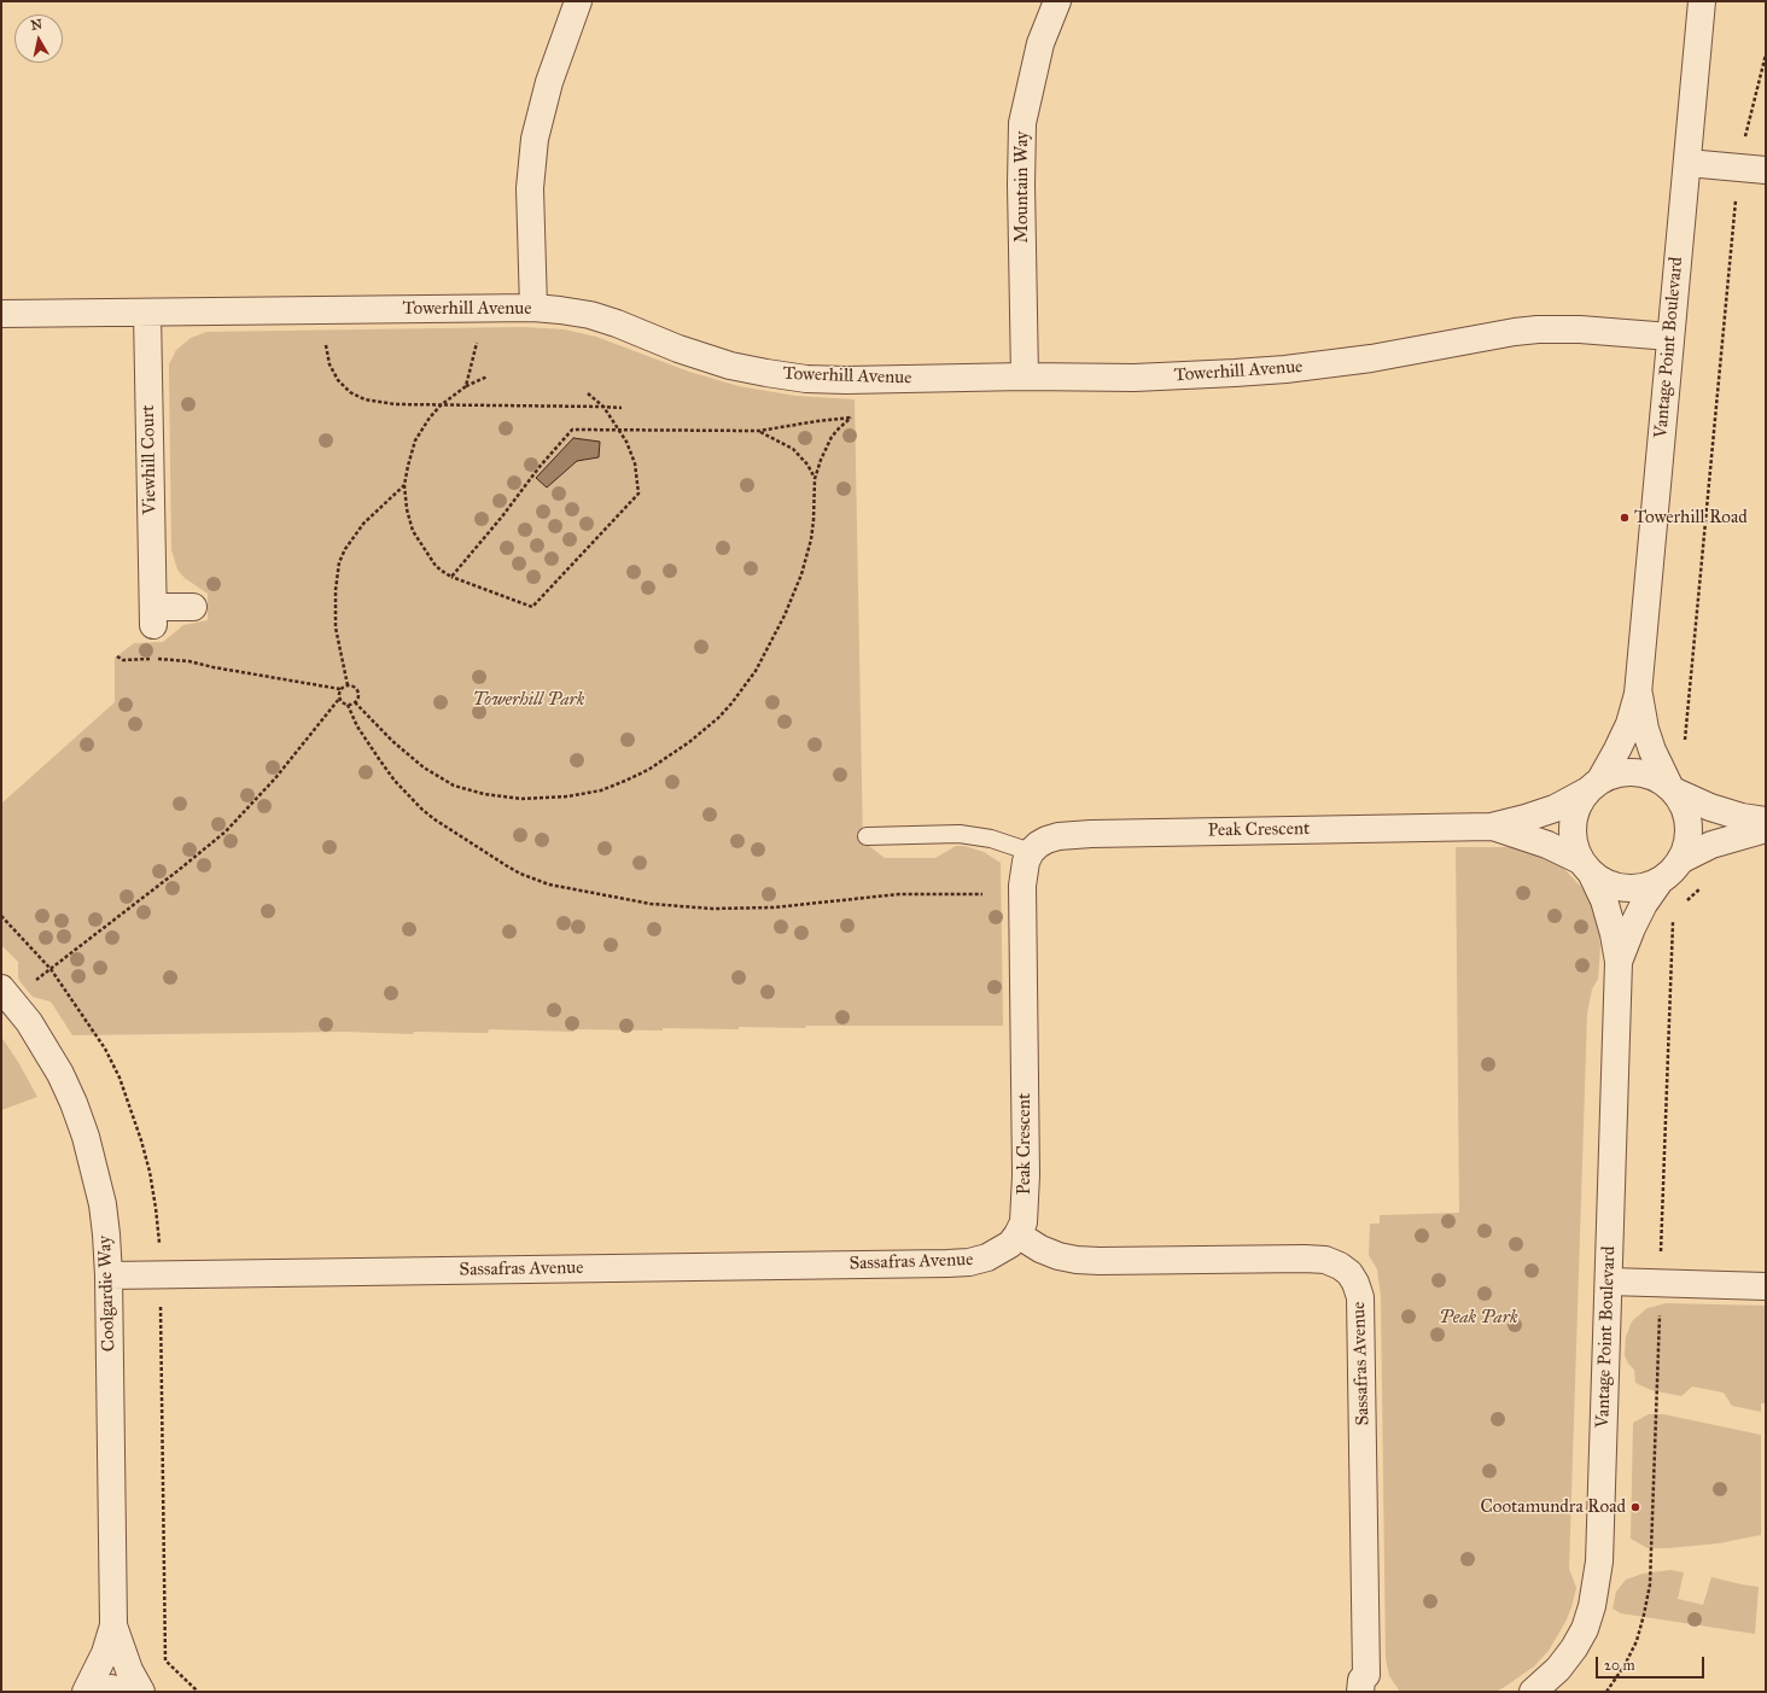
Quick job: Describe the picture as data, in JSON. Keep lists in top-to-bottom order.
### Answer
{
  "streets": {
    "street": [
      "Mountain Way",
      "Towerhill Avenue",
      "Vantage Point Boulevard",
      "Viewhill Court",
      "Peak Crescent",
      "Sassafras Avenue",
      "Coolgardie Way"
    ]
  },
  "crossings": [
    ["Mountain Way", "Towerhill Avenue"],
    ["Towerhill Avenue", "Vantage Point Boulevard"],
    ["Towerhill Avenue", "Viewhill Court"],
    ["Vantage Point Boulevard", "Peak Crescent"],
    ["Peak Crescent", "Sassafras Avenue"],
    ["Sassafras Avenue", "Coolgardie Way"]
  ],
  "parks": ["Towerhill Park", "Peak Park"],
  "places": ["Towerhill Road", "Cootamundra Road"],
  "scale_bar": "20 m",
  "north": "top"
}
